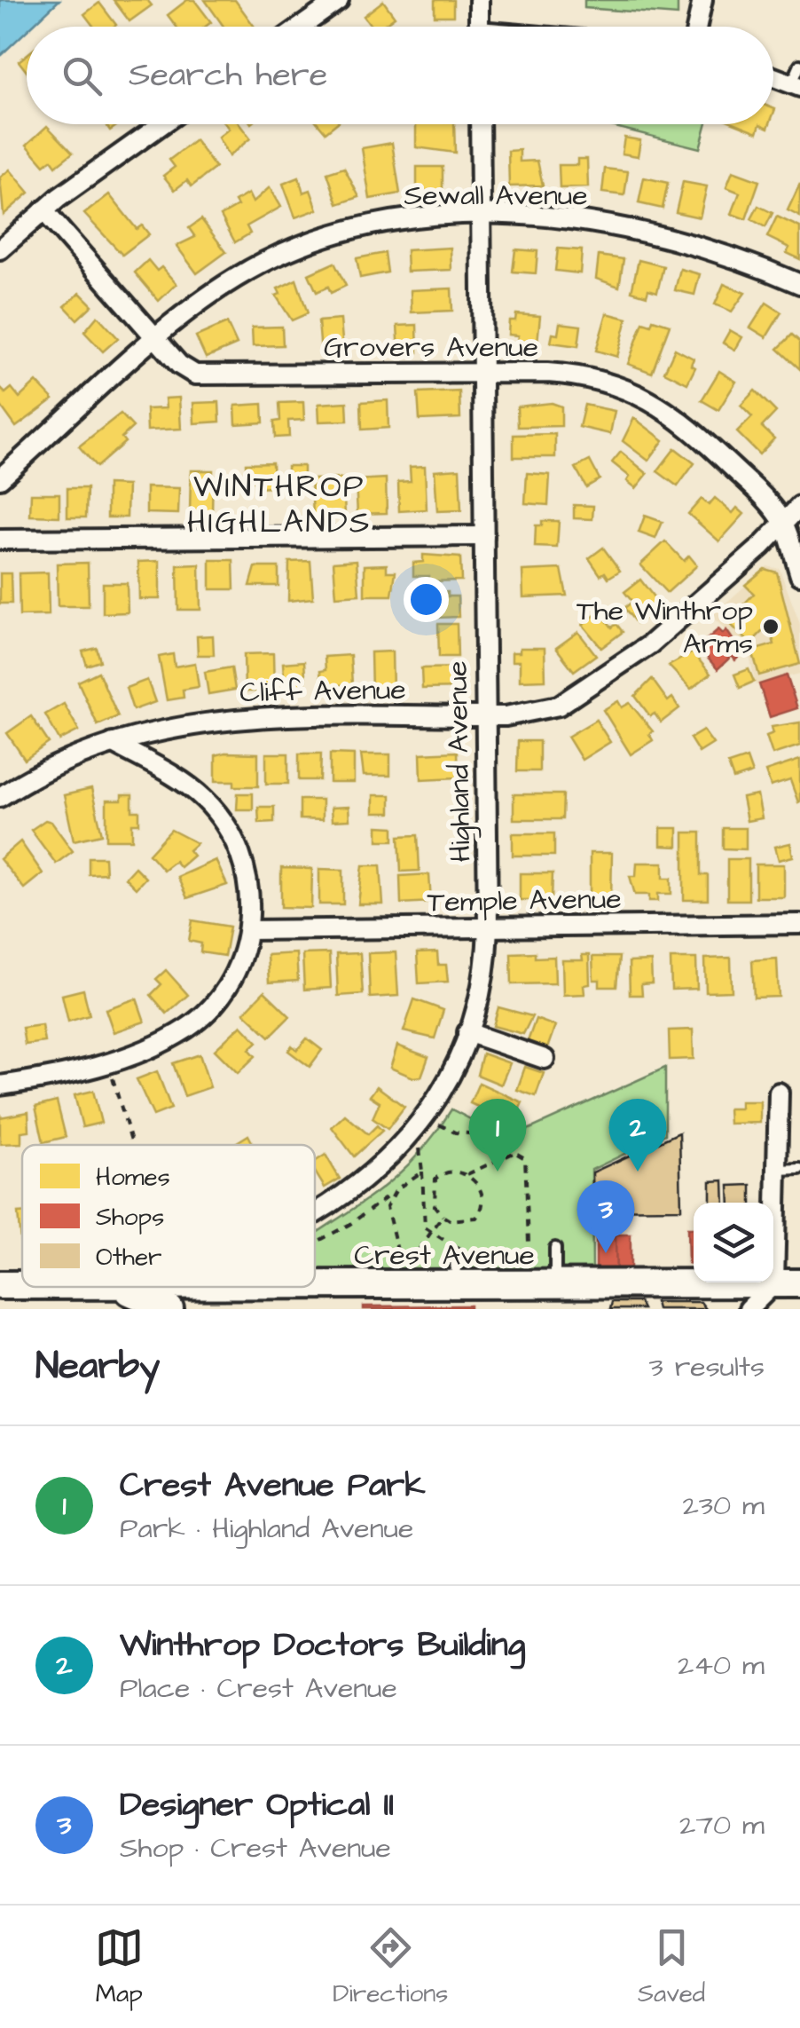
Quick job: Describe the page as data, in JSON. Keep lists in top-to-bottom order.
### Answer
{
  "streets": {
    "main road": ["Crest Avenue"],
    "street": [
      "Sewall Avenue",
      "Grovers Avenue",
      "Cliff Avenue",
      "Highland Avenue",
      "Temple Avenue"
    ]
  },
  "crossings": [
    ["Sewall Avenue", "Grovers Avenue"],
    ["Sewall Avenue", "Highland Avenue"],
    ["Grovers Avenue", "Cliff Avenue"],
    ["Grovers Avenue", "Highland Avenue"],
    ["Cliff Avenue", "Highland Avenue"],
    ["Highland Avenue", "Temple Avenue"]
  ],
  "districts": ["WINTHROP HIGHLANDS"],
  "places": ["The Winthrop Arms"],
  "legend": ["Homes", "Shops", "Other"],
  "page": {
    "search": "Search here",
    "pins": ["1", "2", "3"],
    "heading": ["Nearby", "3 results"],
    "list": [
      {
        "mark": "1",
        "name": "Crest Avenue Park",
        "note": "Park · Highland Avenue",
        "value": "230 m"
      },
      {
        "mark": "2",
        "name": "Winthrop Doctors Building",
        "note": "Place · Crest Avenue",
        "value": "240 m"
      },
      {
        "mark": "3",
        "name": "Designer Optical II",
        "note": "Shop · Crest Avenue",
        "value": "270 m"
      }
    ],
    "nav": ["Map", "Directions", "Saved"]
  }
}
